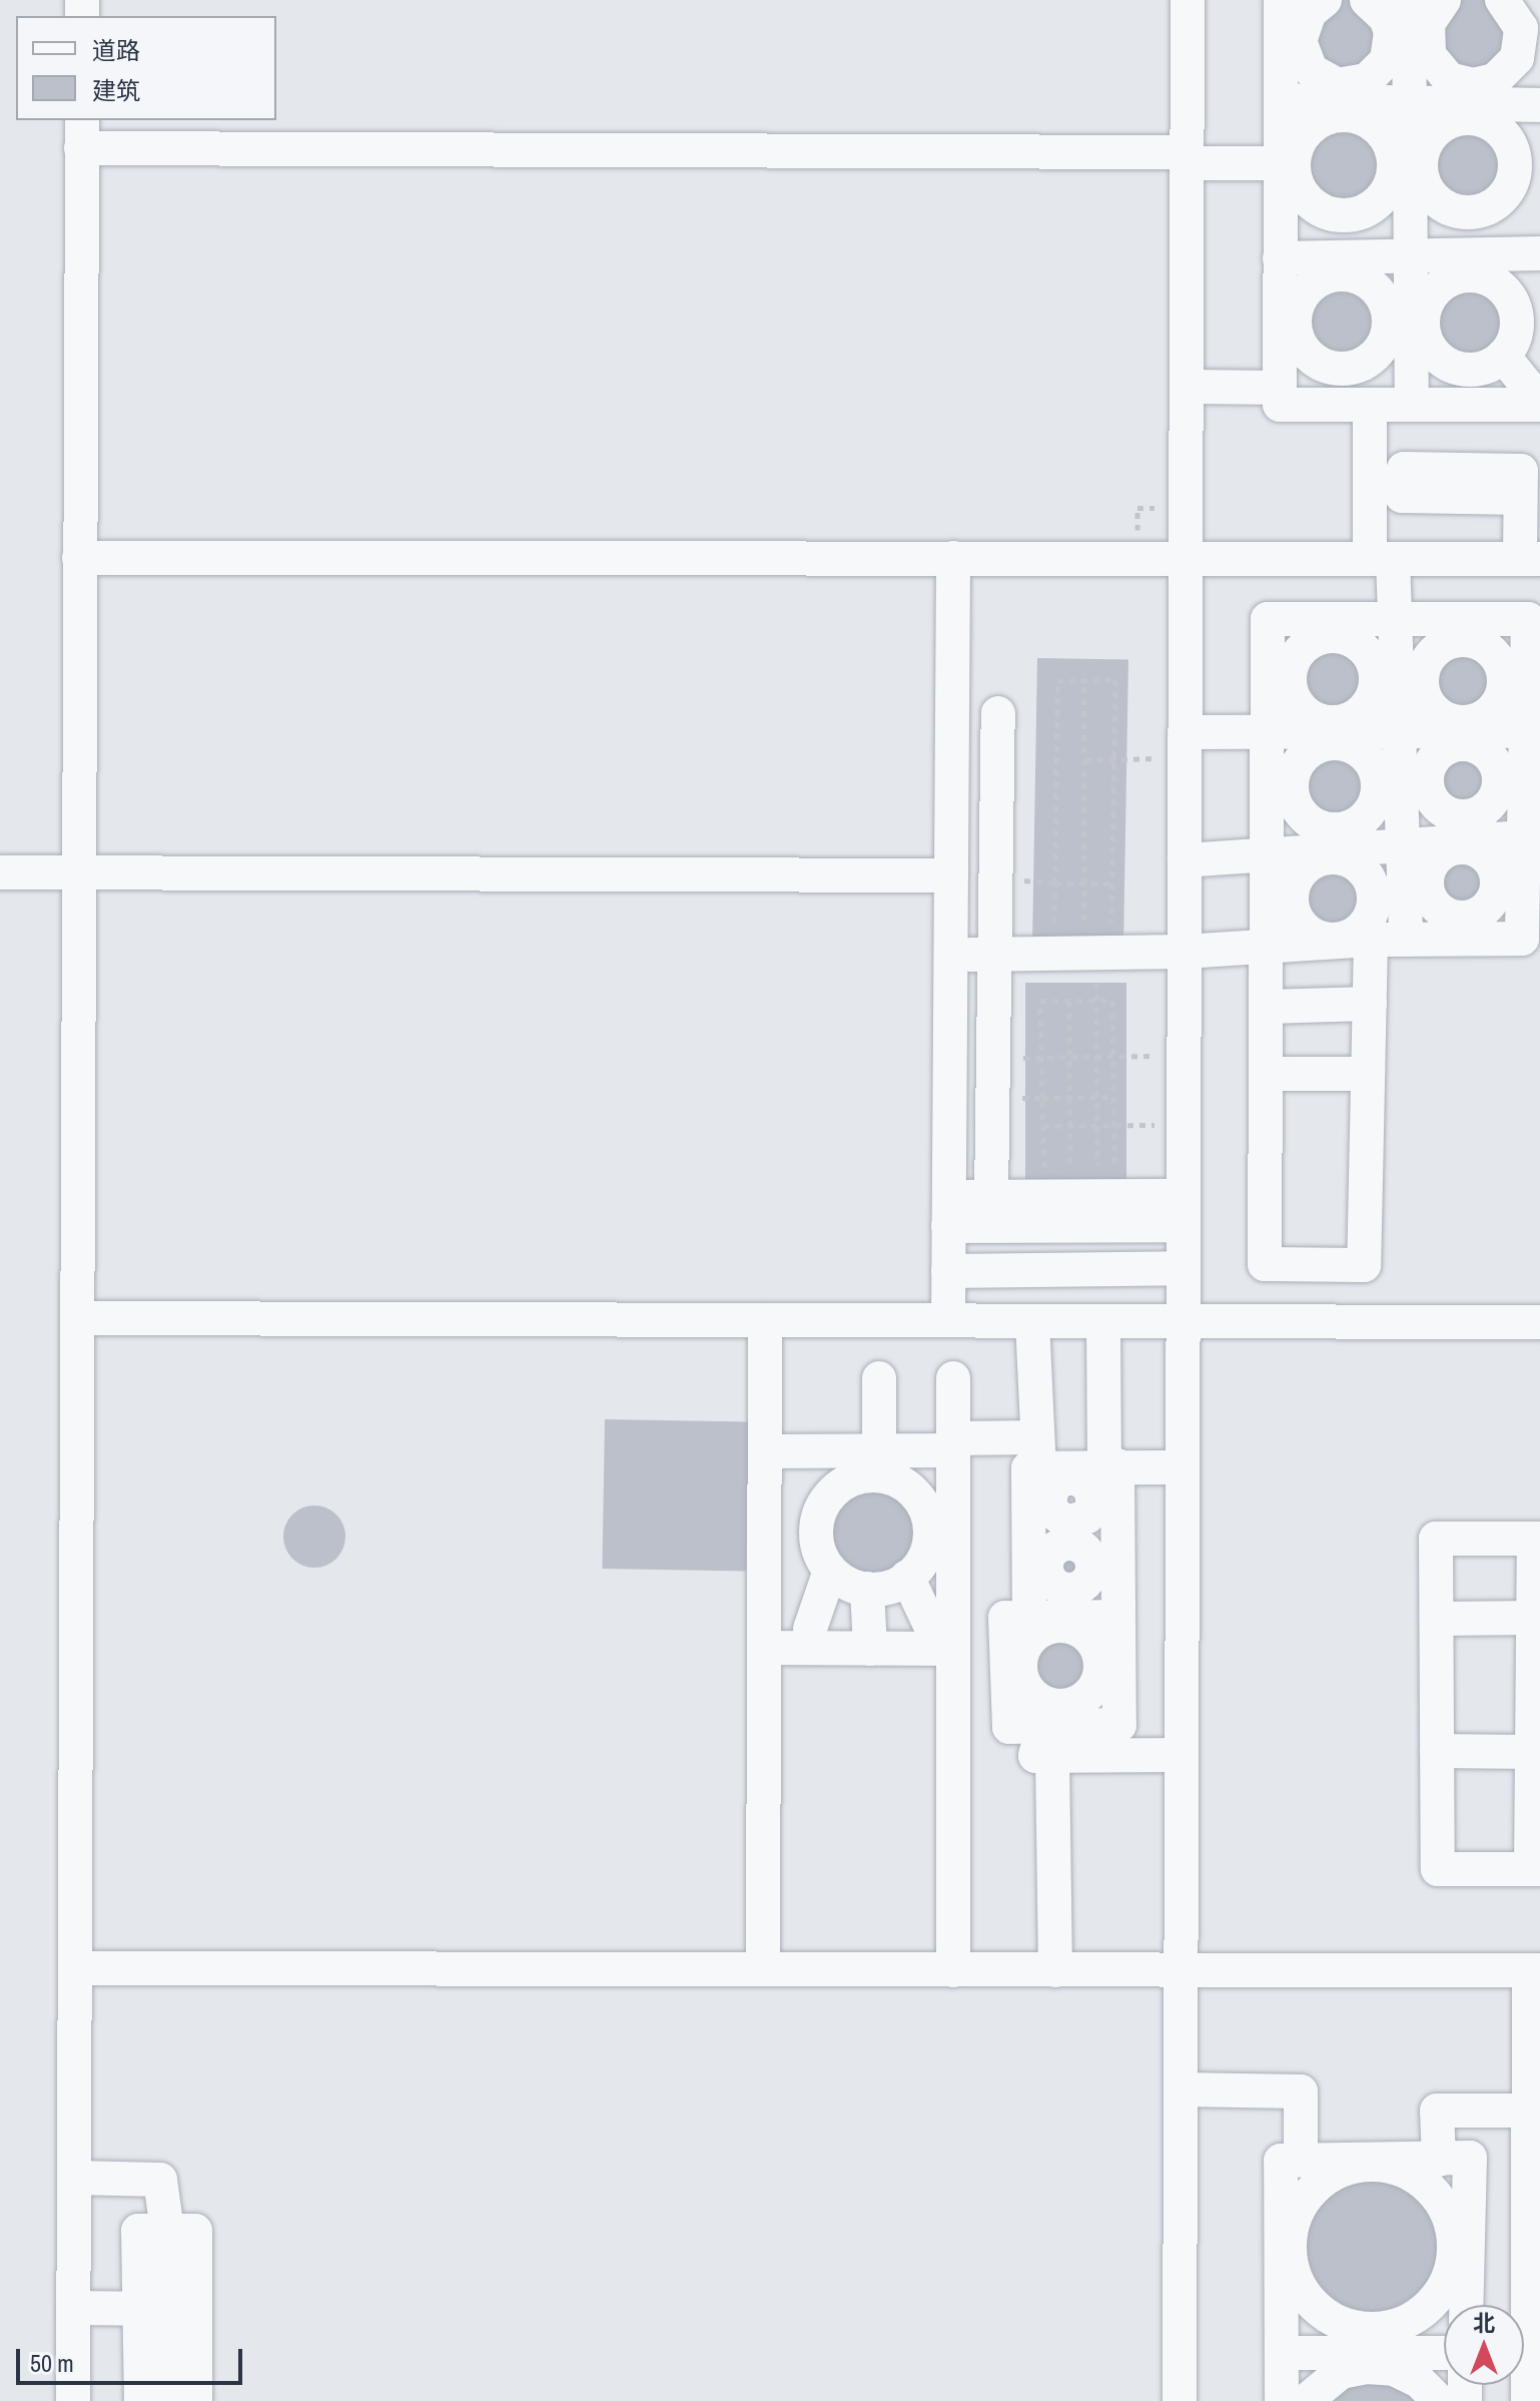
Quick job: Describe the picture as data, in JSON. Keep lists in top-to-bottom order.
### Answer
{
  "legend": ["道路", "建筑"],
  "scale_bar": "50 m",
  "north": "top"
}
